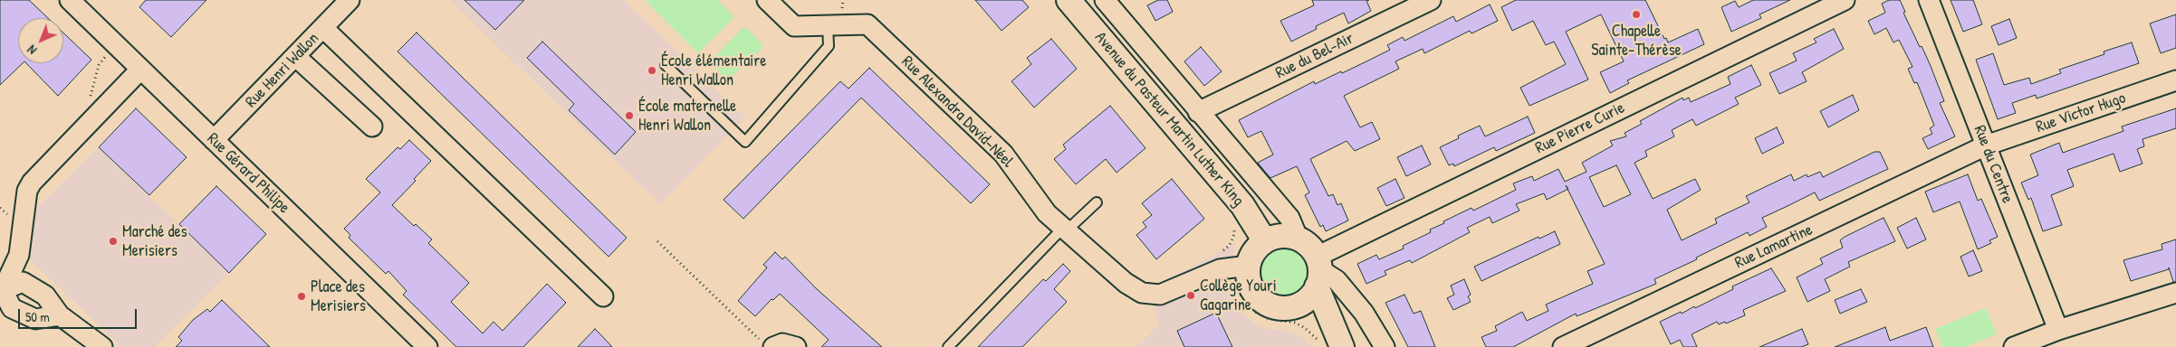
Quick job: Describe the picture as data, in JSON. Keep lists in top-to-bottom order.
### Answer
{
  "streets": {
    "street": [
      "Rue du Bel-Air",
      "Rue Henri Wallon",
      "Rue Alexandra David-Néel",
      "Rue Victor Hugo",
      "Avenue du Pasteur Martin Luther King",
      "Rue Pierre Curie",
      "Rue du Centre",
      "Rue Gérard Philipe",
      "Rue Lamartine"
    ]
  },
  "crossings": [
    ["Rue du Bel-Air", "Avenue du Pasteur Martin Luther King"],
    ["Rue Henri Wallon", "Rue Gérard Philipe"],
    ["Rue Alexandra David-Néel", "Avenue du Pasteur Martin Luther King"],
    ["Rue Alexandra David-Néel", "Rue Pierre Curie"],
    ["Rue Victor Hugo", "Rue du Centre"],
    ["Rue Victor Hugo", "Rue Lamartine"],
    ["Avenue du Pasteur Martin Luther King", "Rue Pierre Curie"],
    ["Rue du Centre", "Rue Lamartine"]
  ],
  "places": [
    "Chapelle Sainte-Thérèse",
    "École élémentaire Henri Wallon",
    "École maternelle Henri Wallon",
    "Marché des Merisiers",
    "Collège Youri Gagarine",
    "Place des Merisiers"
  ],
  "scale_bar": "50 m",
  "north": "bottom left"
}
